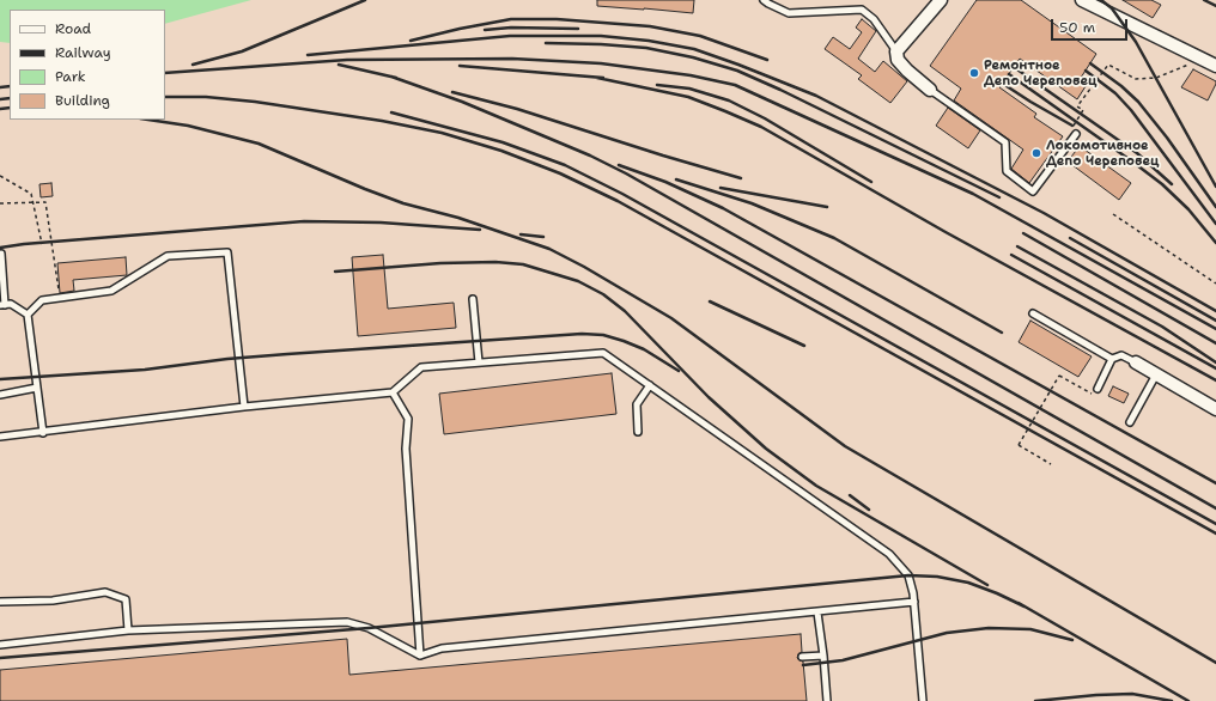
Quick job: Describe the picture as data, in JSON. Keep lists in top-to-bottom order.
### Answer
{
  "places": ["Ремонтное Депо Череповец", "Локомотивное Депо Череповец"],
  "legend": [
    "Road",
    "Railway",
    "Park",
    "Building"
  ],
  "scale_bar": "50 m"
}
